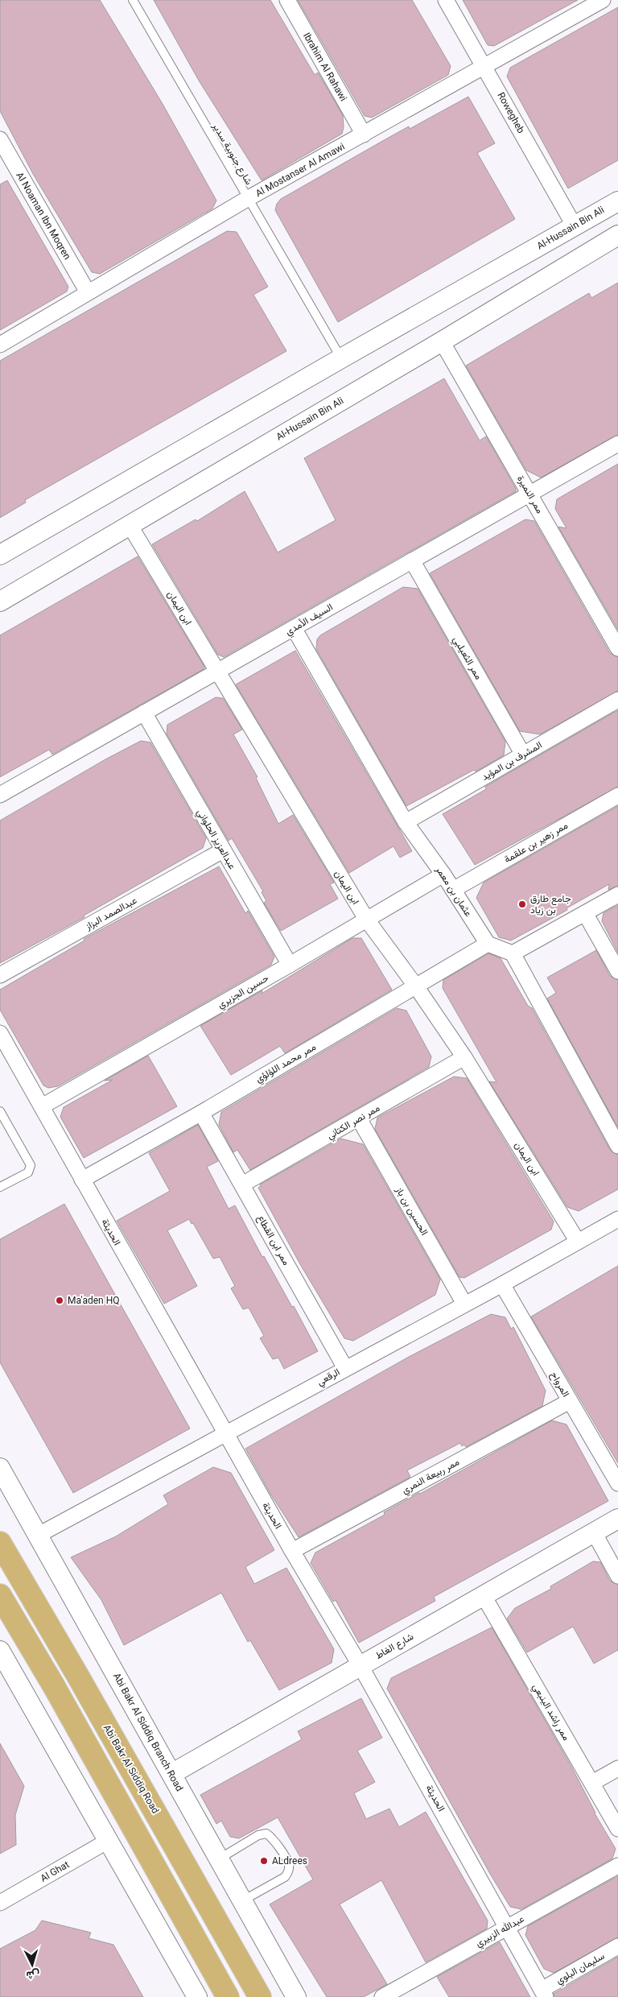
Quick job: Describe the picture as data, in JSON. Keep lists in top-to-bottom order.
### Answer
{
  "streets": {
    "main road": ["Abi Bakr Al Siddiq Road"],
    "street": [
      "Ibrahim Al Rahawi",
      "Rowegheb",
      "Al Mostanser Al Amawi",
      "Al Noaman Ibn Moqren",
      "Al-Hussain Bin Ali",
      "ممر النميرة",
      "ابن اليمان",
      "السيف الأمدي",
      "ممر الثعيلبي",
      "المشرف بن المؤيد",
      "عبدالعزيز الحلواني",
      "ممر زهير بن علقمة",
      "عثمان بن معمر",
      "عبدالصمد البزاز",
      "حسين الجزيري",
      "ممر محمد اللؤلؤي",
      "ممر نصر الكتاني",
      "الحسين بن باز",
      "الحديثة",
      "ممر ابن القطاع",
      "الرقعي",
      "المرواح",
      "ممر ربيعة النمري",
      "شارع الغاط",
      "ممر راشد الينبعي",
      "Abi Bakr Al Siddiq Branch Road",
      "Al Ghat",
      "عبدالله الزبيري",
      "سليمان البلوي"
    ],
    "lane": ["شارع جنوبية سدير"]
  },
  "crossings": [
    ["Ibrahim Al Rahawi", "Al Mostanser Al Amawi"],
    ["Rowegheb", "Al Mostanser Al Amawi"],
    ["Rowegheb", "Al-Hussain Bin Ali"],
    ["شارع جنوبية سدير", "Al Mostanser Al Amawi"],
    ["شارع جنوبية سدير", "Al-Hussain Bin Ali"],
    ["Al Mostanser Al Amawi", "Al Noaman Ibn Moqren"],
    ["Al-Hussain Bin Ali", "ممر النميرة"],
    ["Al-Hussain Bin Ali", "ابن اليمان"],
    ["ممر النميرة", "السيف الأمدي"],
    ["ابن اليمان", "السيف الأمدي"],
    ["ابن اليمان", "حسين الجزيري"],
    ["ابن اليمان", "ممر محمد اللؤلؤي"],
    ["ابن اليمان", "ممر نصر الكتاني"],
    ["ابن اليمان", "الرقعي"],
    ["السيف الأمدي", "ممر الثعيلبي"],
    ["السيف الأمدي", "عبدالعزيز الحلواني"],
    ["السيف الأمدي", "عثمان بن معمر"],
    ["ممر الثعيلبي", "المشرف بن المؤيد"],
    ["المشرف بن المؤيد", "عثمان بن معمر"],
    ["عبدالعزيز الحلواني", "عبدالصمد البزاز"],
    ["عبدالعزيز الحلواني", "حسين الجزيري"],
    ["ممر زهير بن علقمة", "عثمان بن معمر"],
    ["عثمان بن معمر", "حسين الجزيري"],
    ["عثمان بن معمر", "ممر محمد اللؤلؤي"],
    ["حسين الجزيري", "الحديثة"],
    ["ممر محمد اللؤلؤي", "الحديثة"],
    ["ممر محمد اللؤلؤي", "ممر ابن القطاع"],
    ["ممر نصر الكتاني", "الحسين بن باز"],
    ["ممر نصر الكتاني", "ممر ابن القطاع"],
    ["الحسين بن باز", "الرقعي"],
    ["الحديثة", "الرقعي"],
    ["الحديثة", "ممر ربيعة النمري"],
    ["الحديثة", "شارع الغاط"],
    ["الحديثة", "عبدالله الزبيري"],
    ["الحديثة", "سليمان البلوي"],
    ["ممر ابن القطاع", "الرقعي"],
    ["الرقعي", "المرواح"],
    ["الرقعي", "Abi Bakr Al Siddiq Branch Road"],
    ["المرواح", "ممر ربيعة النمري"],
    ["شارع الغاط", "ممر راشد الينبعي"],
    ["شارع الغاط", "Abi Bakr Al Siddiq Branch Road"]
  ],
  "places": ["جامع طارق بن زياد", "Ma'aden HQ", "ALdrees"],
  "north": "bottom"
}
